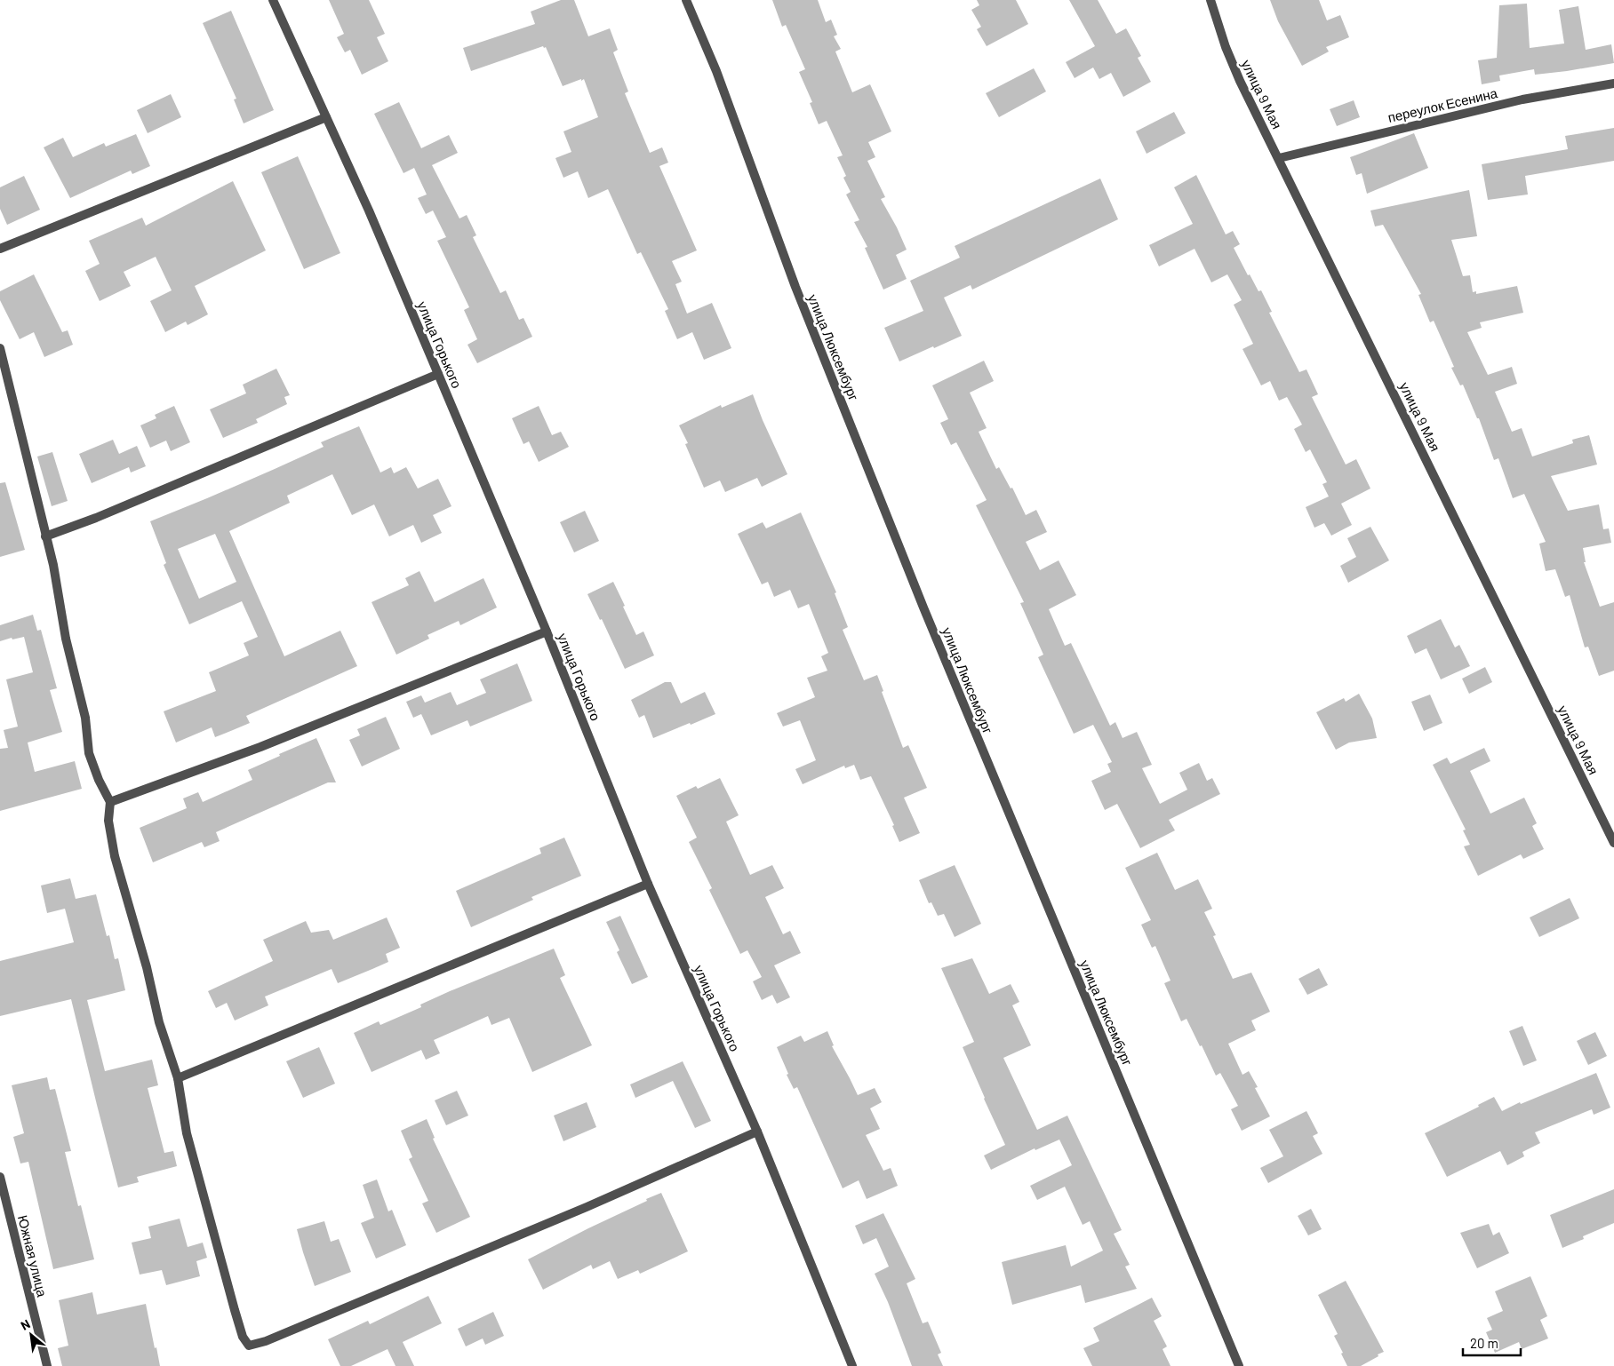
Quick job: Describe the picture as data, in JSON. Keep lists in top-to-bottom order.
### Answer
{
  "streets": {
    "street": [
      "улица 9 Мая",
      "переулок Есенина",
      "улица Горького",
      "улица Люксембург",
      "Южная улица"
    ]
  },
  "crossings": [
    ["улица 9 Мая", "переулок Есенина"]
  ],
  "scale_bar": "20 m",
  "north": "top left"
}
